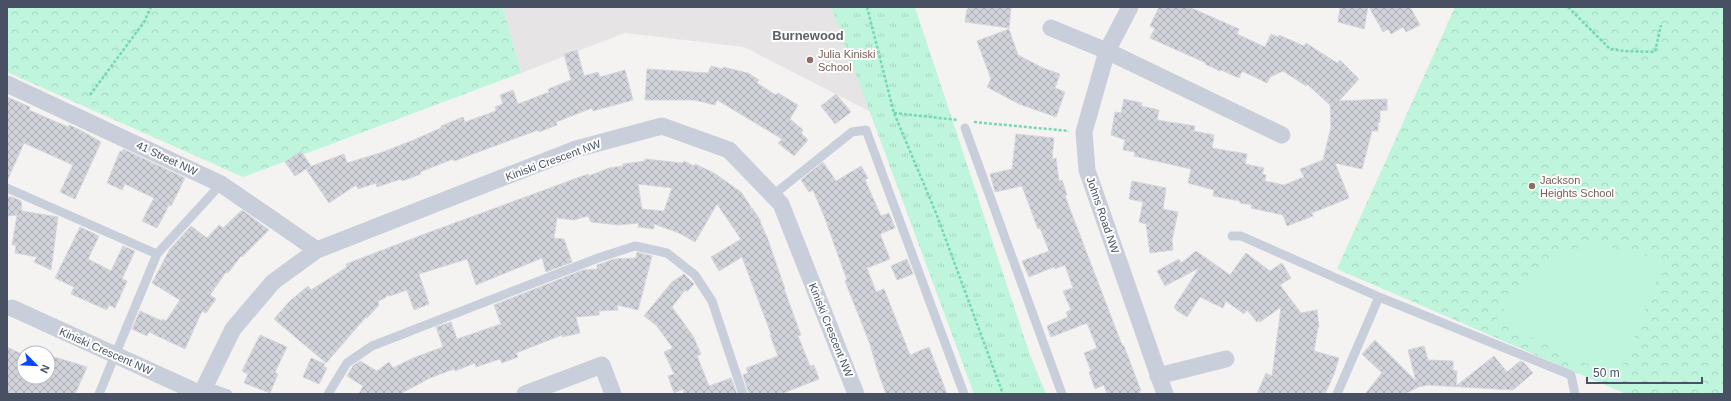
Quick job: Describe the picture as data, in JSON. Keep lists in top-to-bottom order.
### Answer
{
  "streets": {
    "street": ["41 Street NW", "Kiniski Crescent NW", "Johns Road NW"]
  },
  "crossings": [
    ["41 Street NW", "Kiniski Crescent NW"]
  ],
  "districts": ["Burnewood"],
  "places": ["Julia Kiniski School", "Jackson Heights School"],
  "scale_bar": "50 m",
  "north": "bottom right"
}
